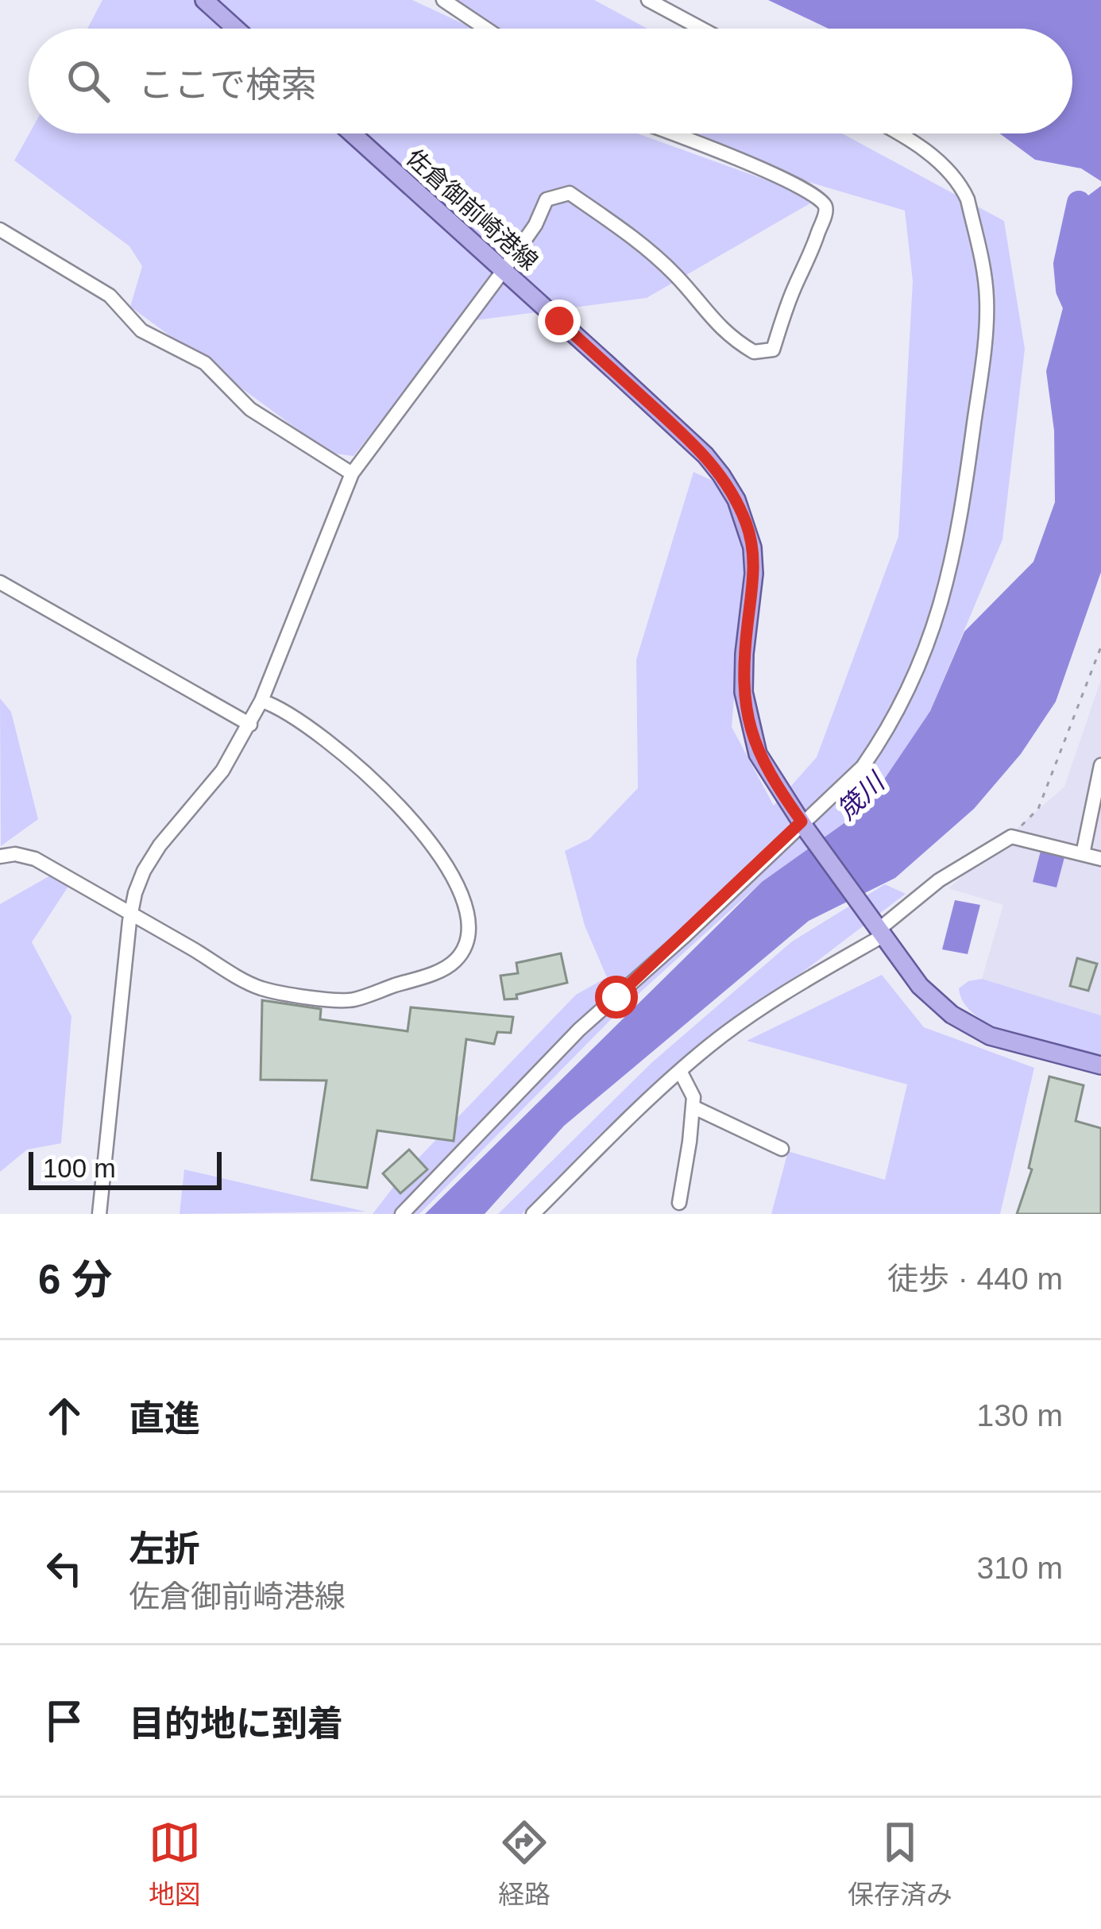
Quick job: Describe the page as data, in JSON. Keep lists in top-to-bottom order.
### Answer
{
  "streets": {
    "main road": ["佐倉御前崎港線"]
  },
  "water": ["筬川"],
  "scale_bar": "100 m",
  "page": {
    "search": "ここで検索",
    "scale": "100 m",
    "heading": ["6 分", "徒歩 · 440 m"],
    "list": [
      ["直進", "130 m"],
      ["左折", "佐倉御前崎港線", "310 m"],
      "目的地に到着"
    ],
    "nav": ["地図", "経路", "保存済み"]
  }
}
